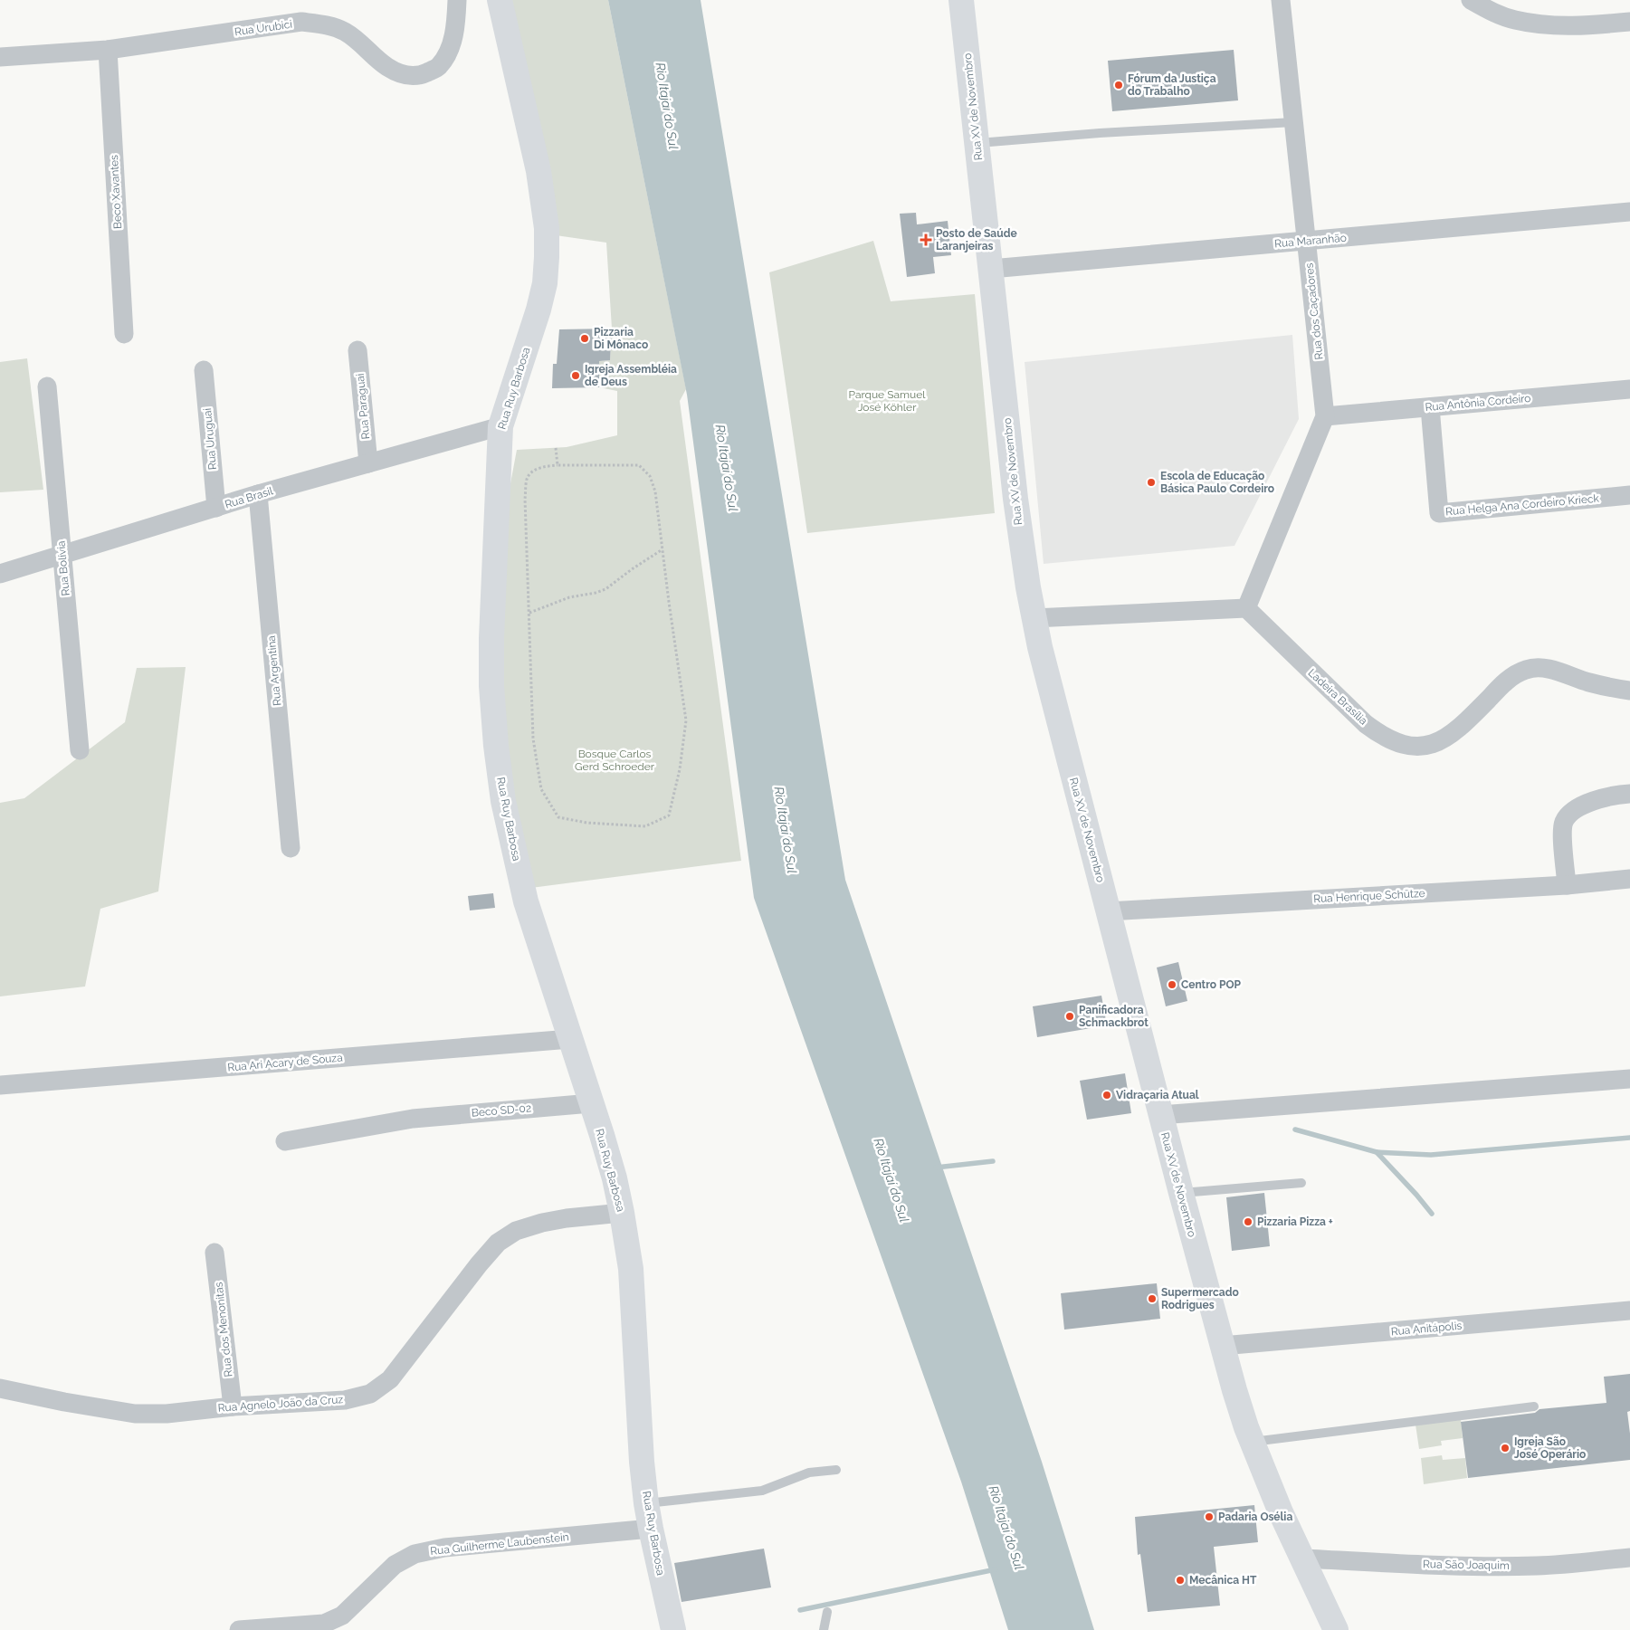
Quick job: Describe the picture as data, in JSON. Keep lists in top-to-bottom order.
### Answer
{
  "streets": {
    "main road": ["Rua XV de Novembro", "Rua Ruy Barbosa"],
    "street": [
      "Rua Urubici",
      "Beco Xavantes",
      "Rua Maranhão",
      "Rua dos Caçadores",
      "Rua Antônia Cordeiro",
      "Rua Paraguai",
      "Rua Uruguai",
      "Rua Brasil",
      "Rua Helga Ana Cordeiro Krieck",
      "Rua Bolívia",
      "Rua Argentina",
      "Ladeira Brasília",
      "Rua Henrique Schütze",
      "Rua Ari Acary de Souza",
      "Beco SD-02",
      "Rua Anitápolis",
      "Rua dos Menonitas",
      "Rua Agnelo João da Cruz",
      "Rua Guilherme Laubenstein",
      "Rua São Joaquim"
    ]
  },
  "crossings": [
    ["Rua Urubici", "Beco Xavantes"],
    ["Rua XV de Novembro", "Rua Maranhão"],
    ["Rua XV de Novembro", "Rua Henrique Schütze"],
    ["Rua XV de Novembro", "Rua Anitápolis"],
    ["Rua XV de Novembro", "Rua São Joaquim"],
    ["Rua Maranhão", "Rua dos Caçadores"],
    ["Rua dos Caçadores", "Rua Antônia Cordeiro"],
    ["Rua dos Caçadores", "Ladeira Brasília"],
    ["Rua Ruy Barbosa", "Rua Brasil"],
    ["Rua Ruy Barbosa", "Rua Ari Acary de Souza"],
    ["Rua Ruy Barbosa", "Beco SD-02"],
    ["Rua Ruy Barbosa", "Rua Agnelo João da Cruz"],
    ["Rua Ruy Barbosa", "Rua Guilherme Laubenstein"],
    ["Rua Antônia Cordeiro", "Rua Helga Ana Cordeiro Krieck"],
    ["Rua Paraguai", "Rua Brasil"],
    ["Rua Uruguai", "Rua Brasil"],
    ["Rua Brasil", "Rua Bolívia"],
    ["Rua Brasil", "Rua Argentina"],
    ["Rua dos Menonitas", "Rua Agnelo João da Cruz"]
  ],
  "water": ["Rio Itajaí do Sul"],
  "parks": ["Parque Samuel José Köhler", "Bosque Carlos Gerd Schroeder"],
  "places": {
    "other": [
      "Fórum da Justiça do Trabalho",
      "Pizzaria Di Mônaco",
      "Igreja Assembléia de Deus",
      "Escola de Educação Básica Paulo Cordeiro",
      "Centro POP",
      "Panificadora Schmackbrot",
      "Vidraçaria Atual",
      "Pizzaria Pizza +",
      "Supermercado Rodrigues",
      "Igreja São José Operário",
      "Padaria Osélia",
      "Mecânica HT"
    ],
    "health": ["Posto de Saúde Laranjeiras"]
  }
}
